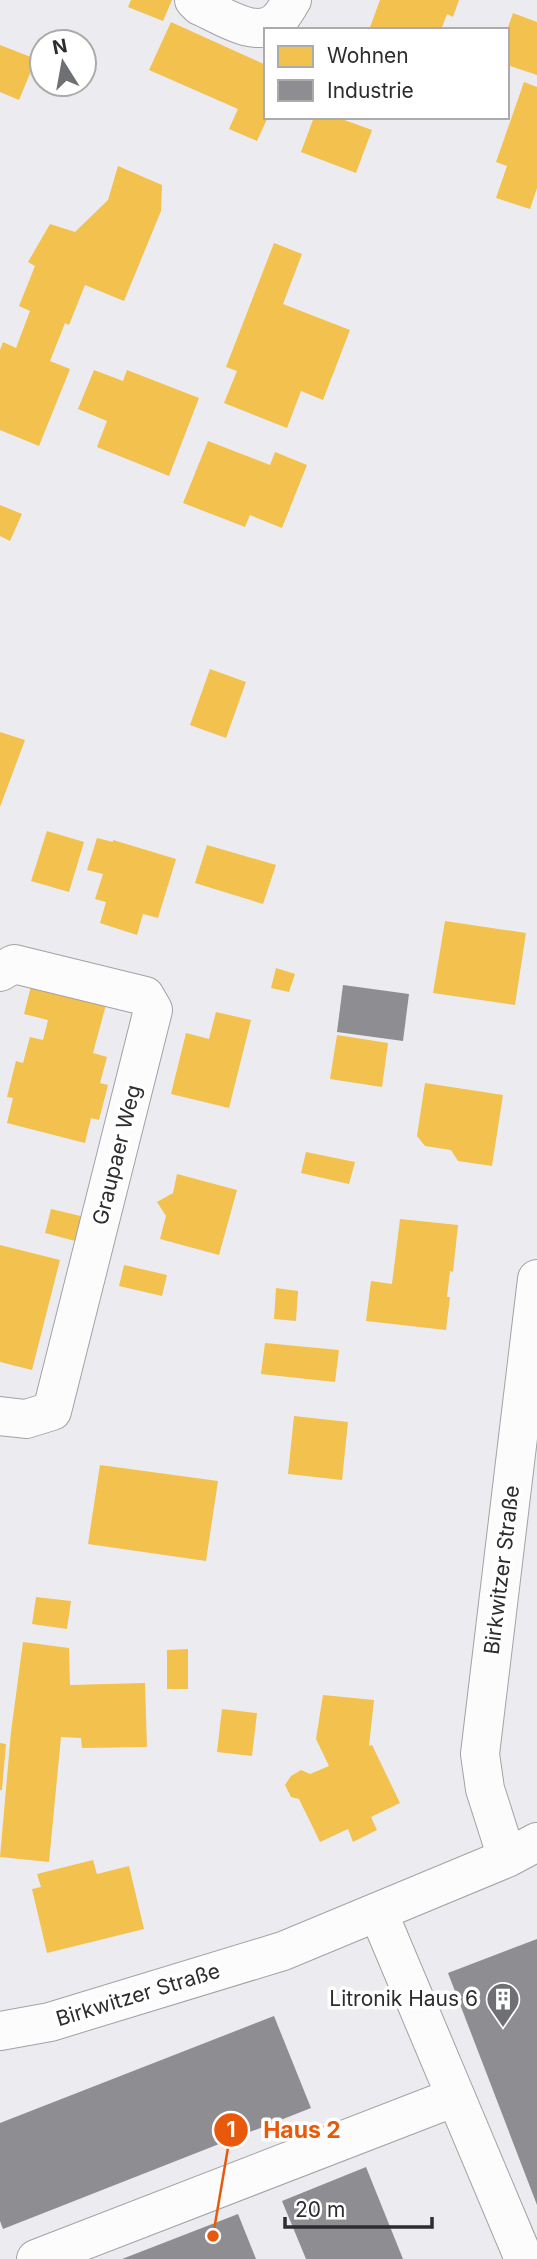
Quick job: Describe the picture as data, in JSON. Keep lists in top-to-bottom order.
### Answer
{
  "streets": {
    "street": ["Graupaer Weg", "Birkwitzer Straße"]
  },
  "places": {
    "building": ["Litronik Haus 6"],
    "other": ["Haus 2"]
  },
  "legend": ["Wohnen", "Industrie"],
  "scale_bar": "20 m",
  "north": "top"
}
